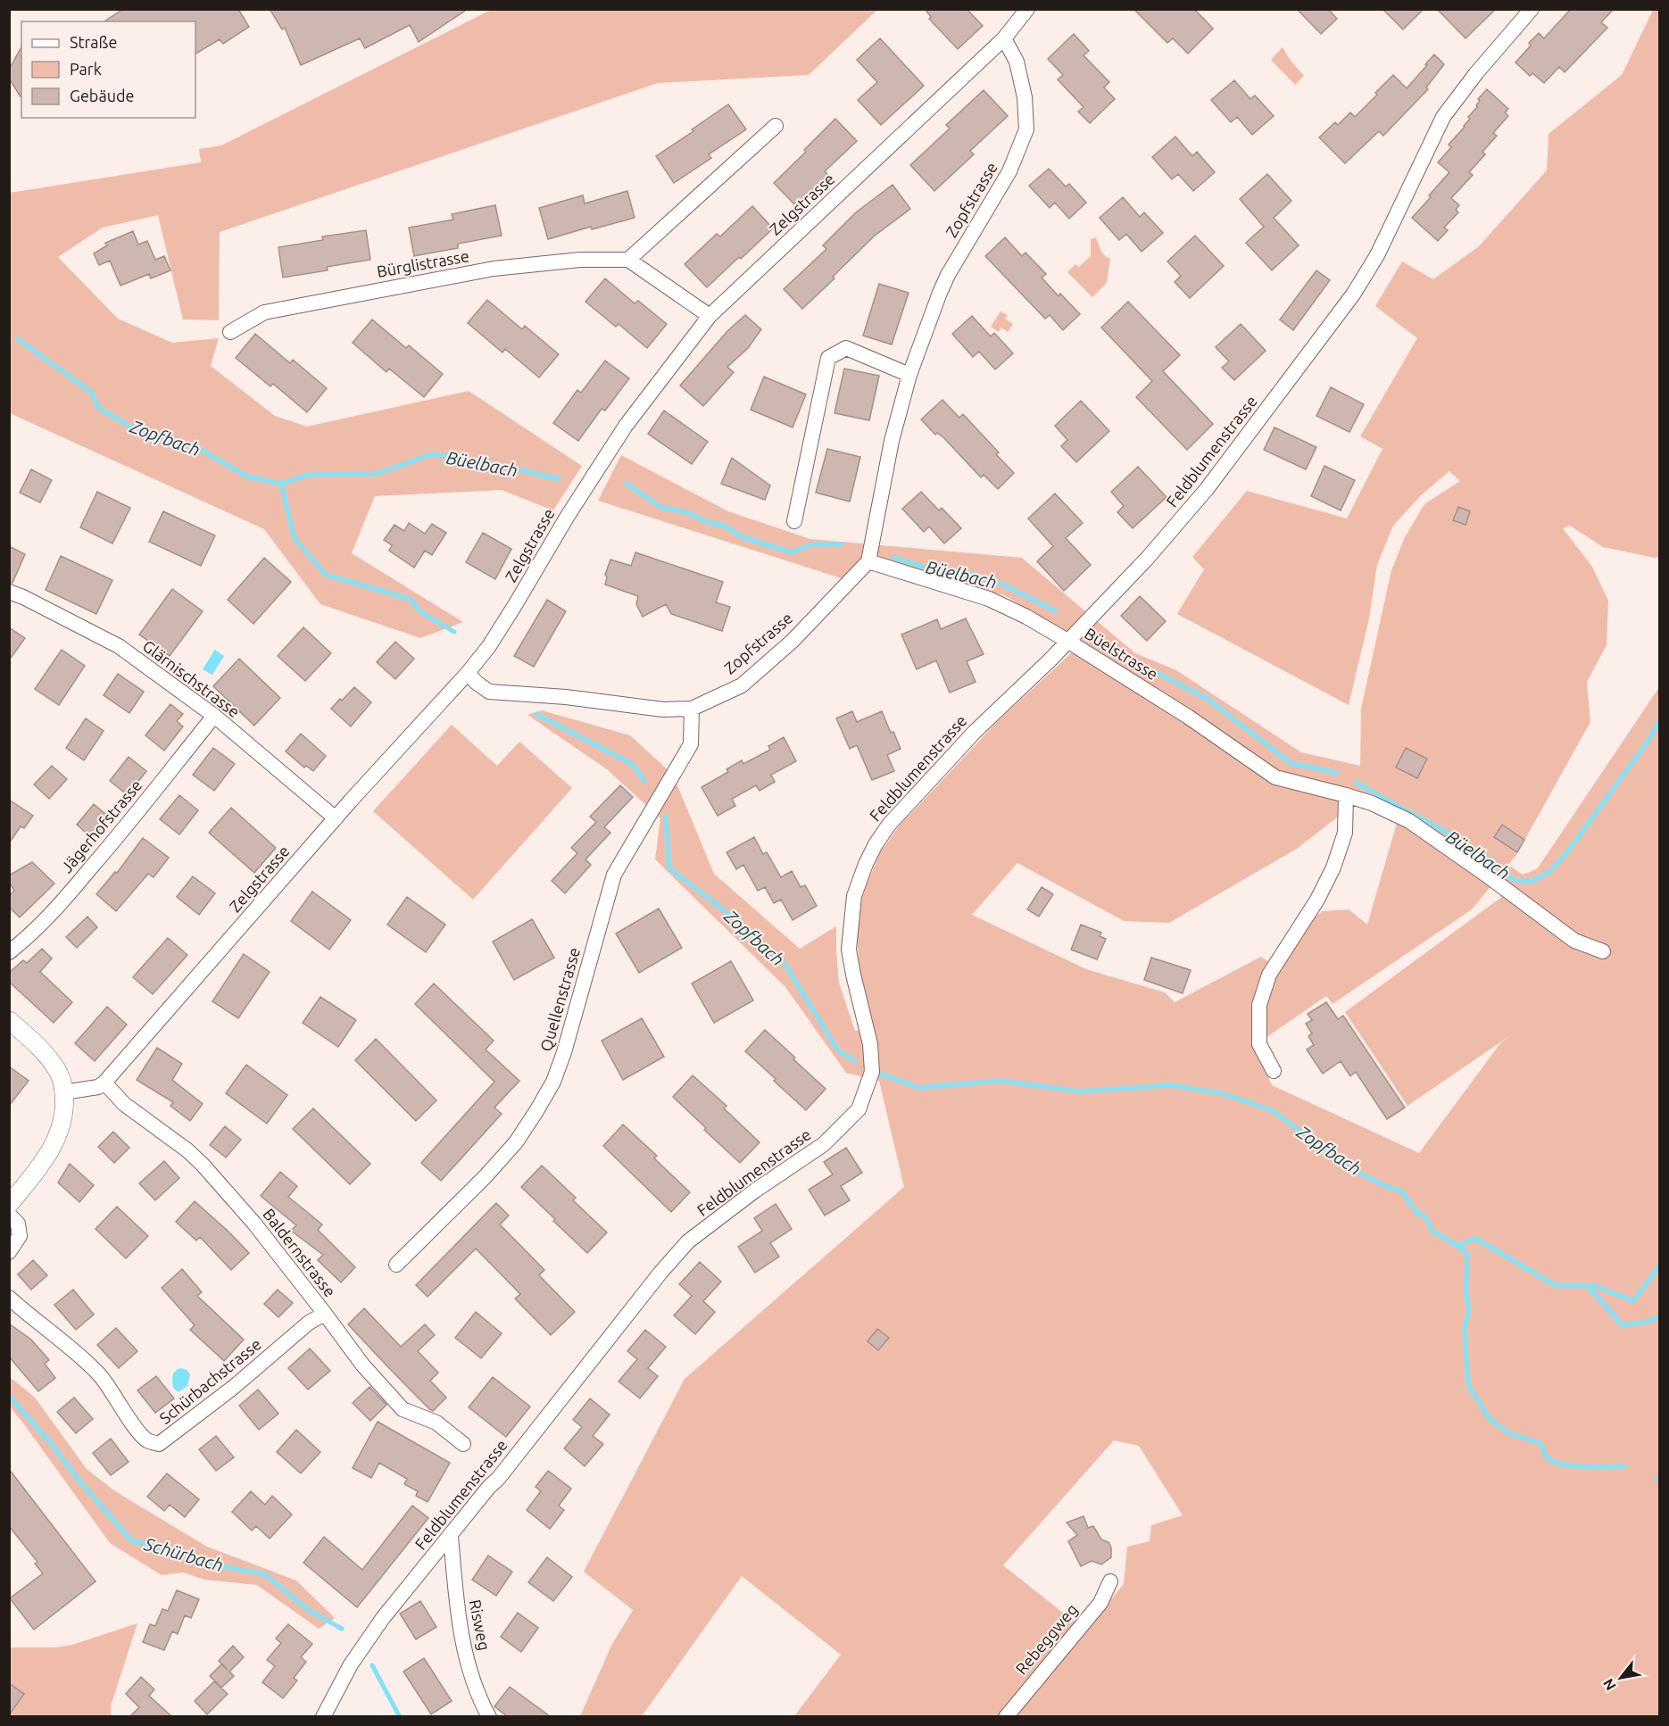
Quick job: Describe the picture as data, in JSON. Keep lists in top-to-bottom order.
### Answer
{
  "streets": {
    "street": [
      "Zopfstrasse",
      "Zelgstrasse",
      "Bürglistrasse",
      "Feldblumenstrasse",
      "Büelstrasse",
      "Glärnischstrasse",
      "Jägerhofstrasse",
      "Quellenstrasse",
      "Baldernstrasse",
      "Schürbachstrasse",
      "Risweg",
      "Rebeggweg"
    ]
  },
  "crossings": [
    ["Zopfstrasse", "Zelgstrasse"],
    ["Zopfstrasse", "Büelstrasse"],
    ["Zopfstrasse", "Quellenstrasse"],
    ["Zelgstrasse", "Glärnischstrasse"],
    ["Zelgstrasse", "Baldernstrasse"],
    ["Feldblumenstrasse", "Büelstrasse"],
    ["Feldblumenstrasse", "Risweg"],
    ["Glärnischstrasse", "Jägerhofstrasse"],
    ["Baldernstrasse", "Schürbachstrasse"]
  ],
  "water": ["Zopfbach", "Büelbach", "Schürbach"],
  "legend": ["Straße", "Park", "Gebäude"],
  "north": "bottom left"
}
